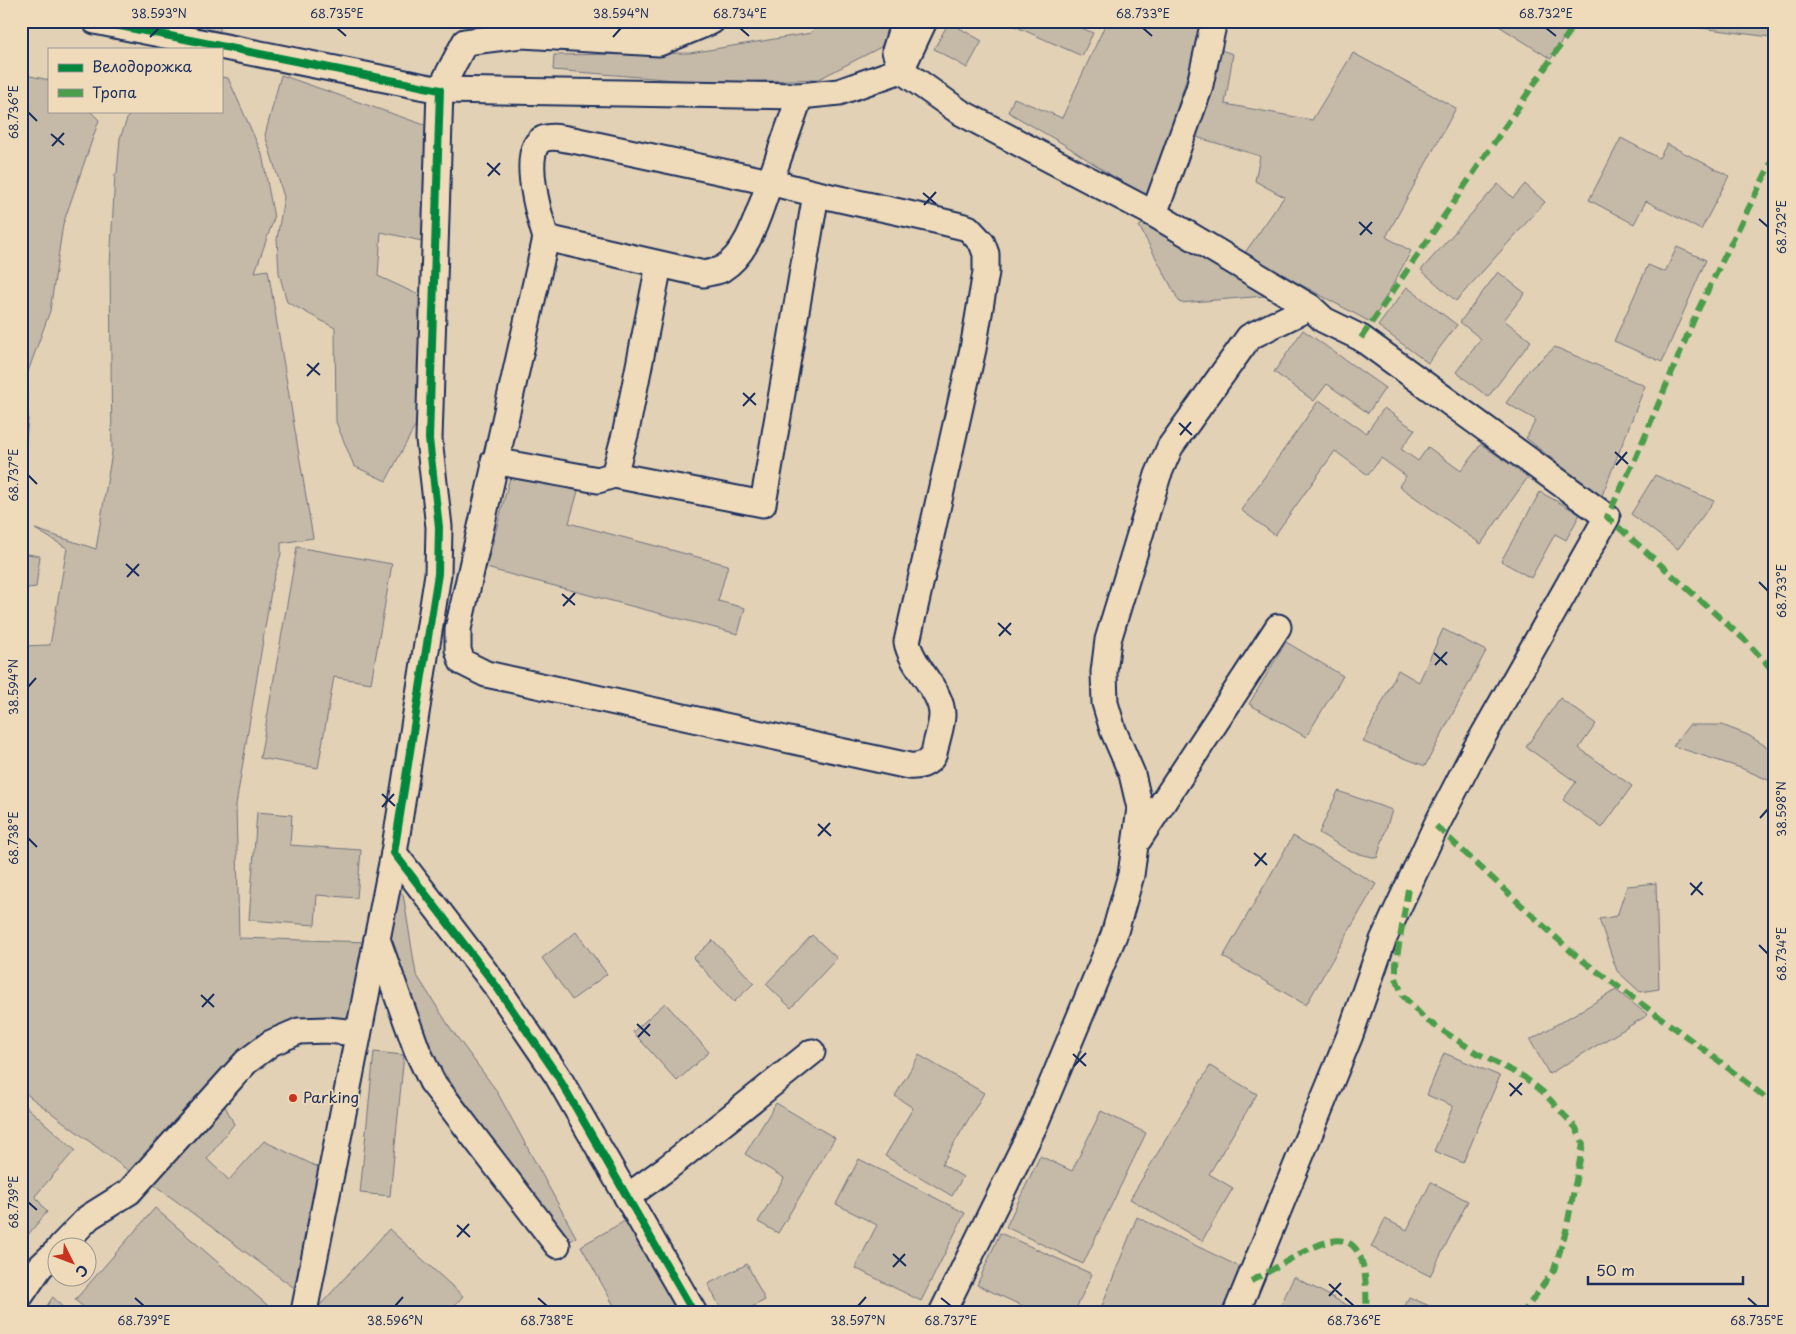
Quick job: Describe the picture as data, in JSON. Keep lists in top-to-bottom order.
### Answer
{
  "places": ["Parking"],
  "legend": ["Велодорожка", "Тропа"],
  "scale_bar": "50 m",
  "north": "bottom right",
  "coordinates": [
    "38.593°N",
    "68.735°E",
    "38.594°N",
    "68.734°E",
    "68.733°E",
    "68.732°E",
    "68.736°E",
    "68.737°E",
    "38.598°N",
    "68.738°E",
    "68.739°E",
    "38.596°N",
    "38.597°N"
  ]
}
